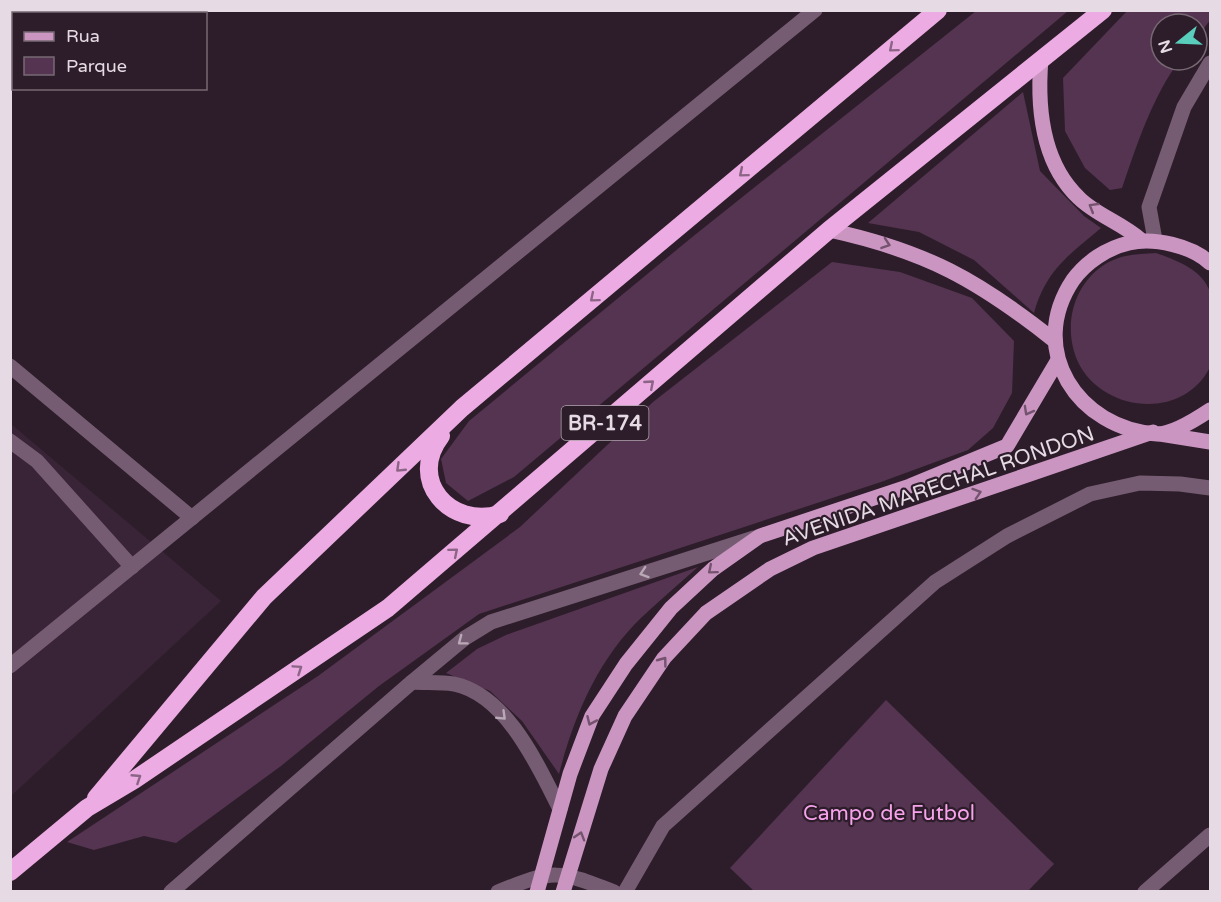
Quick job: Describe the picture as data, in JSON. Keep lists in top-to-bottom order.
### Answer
{
  "streets": {
    "highway": ["BR-174"],
    "main road": ["AVENIDA MARECHAL RONDON"]
  },
  "parks": ["Campo de Futbol"],
  "legend": ["Rua", "Parque"],
  "north": "left"
}
